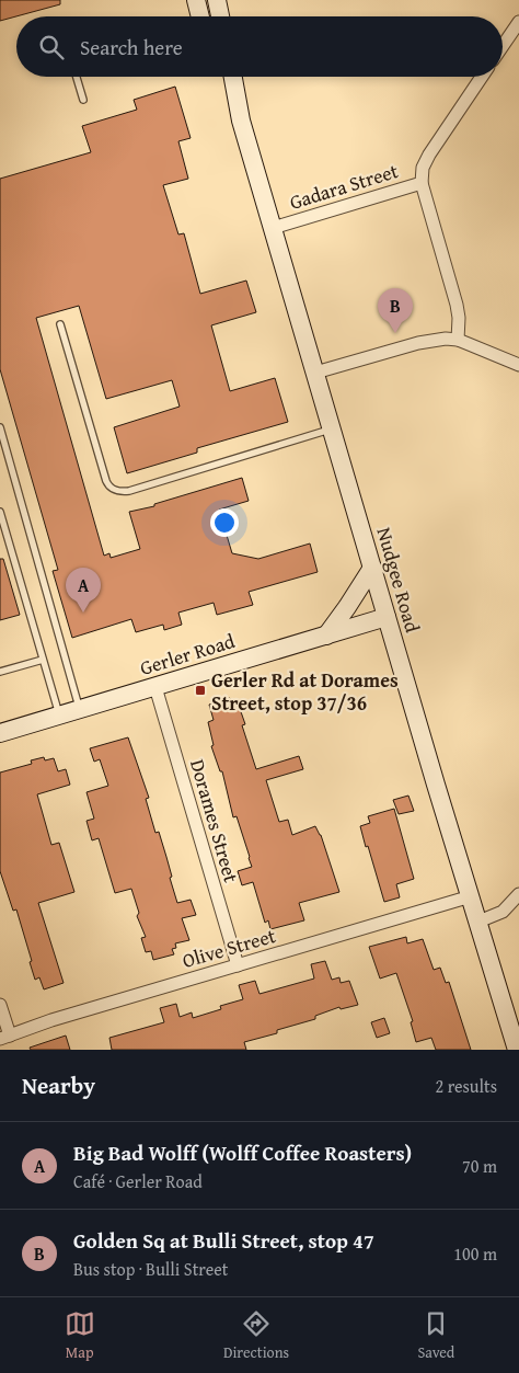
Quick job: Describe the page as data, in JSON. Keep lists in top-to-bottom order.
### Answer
{
  "streets": {
    "main road": ["Nudgee Road", "Gerler Road"],
    "street": ["Gadara Street", "Dorames Street", "Olive Street"]
  },
  "crossings": [
    ["Gadara Street", "Nudgee Road"],
    ["Nudgee Road", "Gerler Road"],
    ["Nudgee Road", "Olive Street"],
    ["Gerler Road", "Dorames Street"],
    ["Dorames Street", "Olive Street"]
  ],
  "places": {
    "transit": ["Gerler Rd at Dorames Street, stop 37/36"]
  },
  "page": {
    "search": "Search here",
    "pins": ["B", "A"],
    "heading": ["Nearby", "2 results"],
    "list": [
      {
        "mark": "A",
        "name": "Big Bad Wolff (Wolff Coffee Roasters)",
        "note": "Café · Gerler Road",
        "value": "70 m"
      },
      {
        "mark": "B",
        "name": "Golden Sq at Bulli Street, stop 47",
        "note": "Bus stop · Bulli Street",
        "value": "100 m"
      }
    ],
    "nav": ["Map", "Directions", "Saved"]
  }
}
